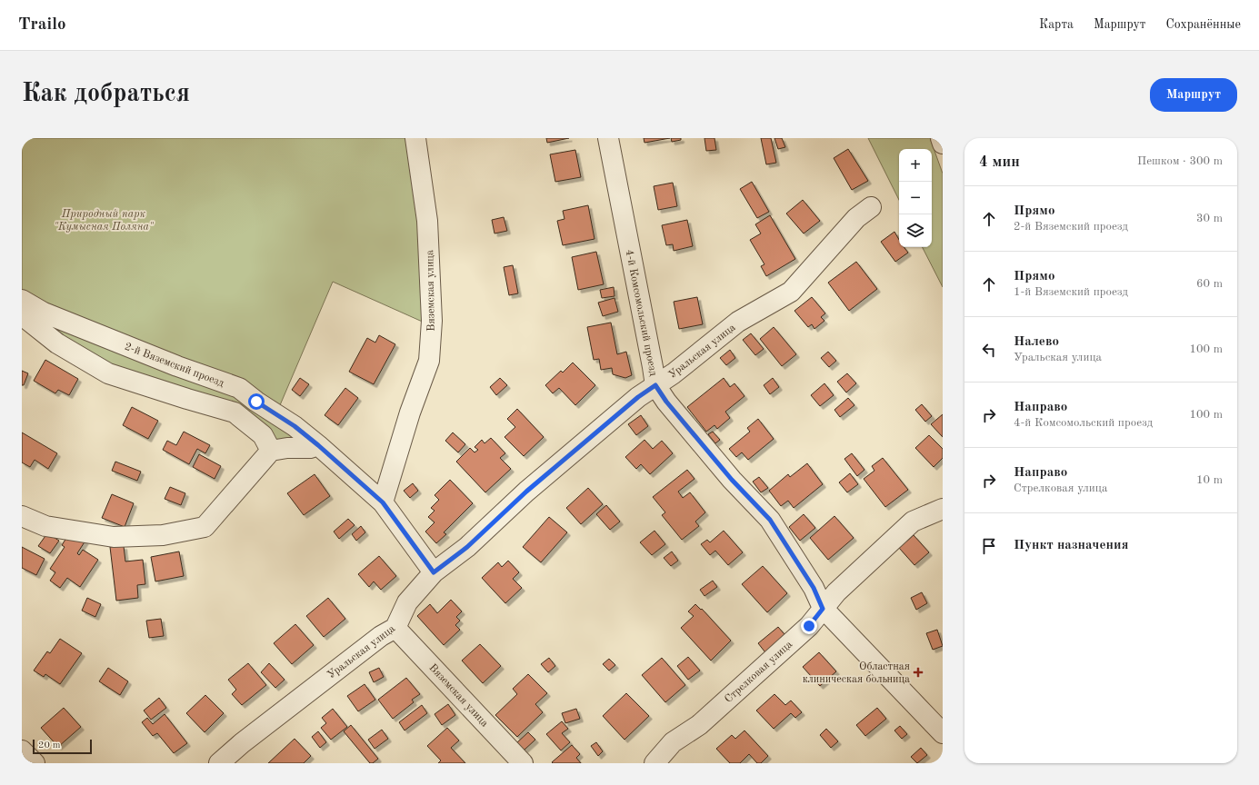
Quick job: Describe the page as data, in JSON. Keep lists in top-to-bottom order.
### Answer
{
  "streets": {
    "street": [
      "Вяземская улица",
      "4-й Комсомольский проезд",
      "Уральская улица",
      "2-й Вяземский проезд",
      "Стрелковая улица"
    ]
  },
  "crossings": [
    ["Вяземская улица", "Уральская улица"],
    ["Вяземская улица", "2-й Вяземский проезд"],
    ["4-й Комсомольский проезд", "Уральская улица"],
    ["4-й Комсомольский проезд", "Стрелковая улица"],
    ["Уральская улица", "2-й Вяземский проезд"]
  ],
  "parks": ["Природный парк \"Кумысная Поляна\""],
  "places": {
    "health": ["Областная клиническая больница"]
  },
  "scale_bar": "20 m",
  "page": {
    "header": "Trailo",
    "nav": ["Карта", "Маршрут", "Сохранённые"],
    "buttons": "Маршрут",
    "title": "Как добраться",
    "heading": ["4 мин", "Пешком · 300 m"],
    "map_buttons": ["+", "−"],
    "list": [
      ["Прямо", "2-й Вяземский проезд", "30 m"],
      ["Прямо", "1-й Вяземский проезд", "60 m"],
      ["Налево", "Уральская улица", "100 m"],
      ["Направо", "4-й Комсомольский проезд", "100 m"],
      ["Направо", "Стрелковая улица", "10 m"],
      "Пункт назначения"
    ],
    "scale": "20 m"
  }
}
